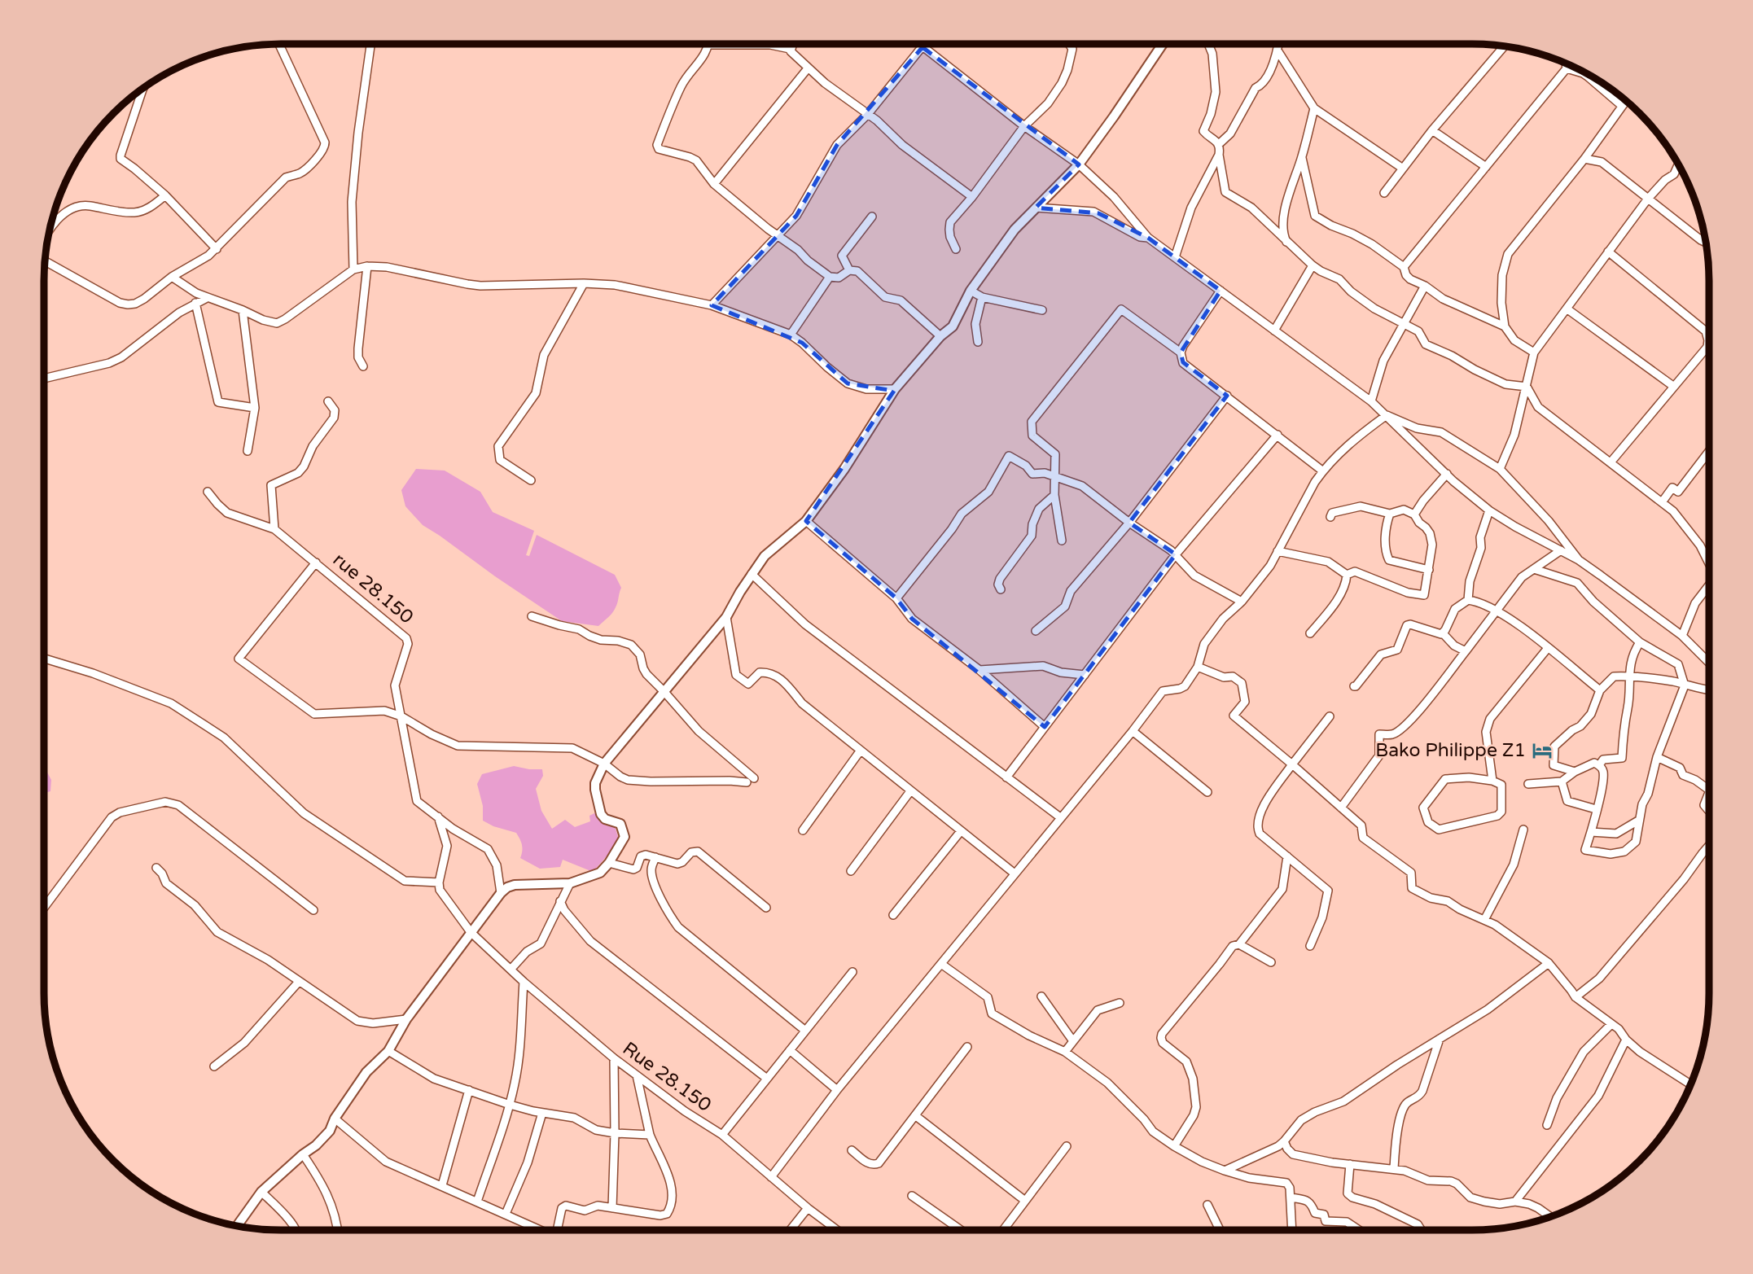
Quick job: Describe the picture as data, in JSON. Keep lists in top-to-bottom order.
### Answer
{
  "streets": {
    "street": ["rue 28.150", "Rue 28.150"]
  },
  "places": {
    "hotel": ["Bako Philippe Z1"]
  }
}
